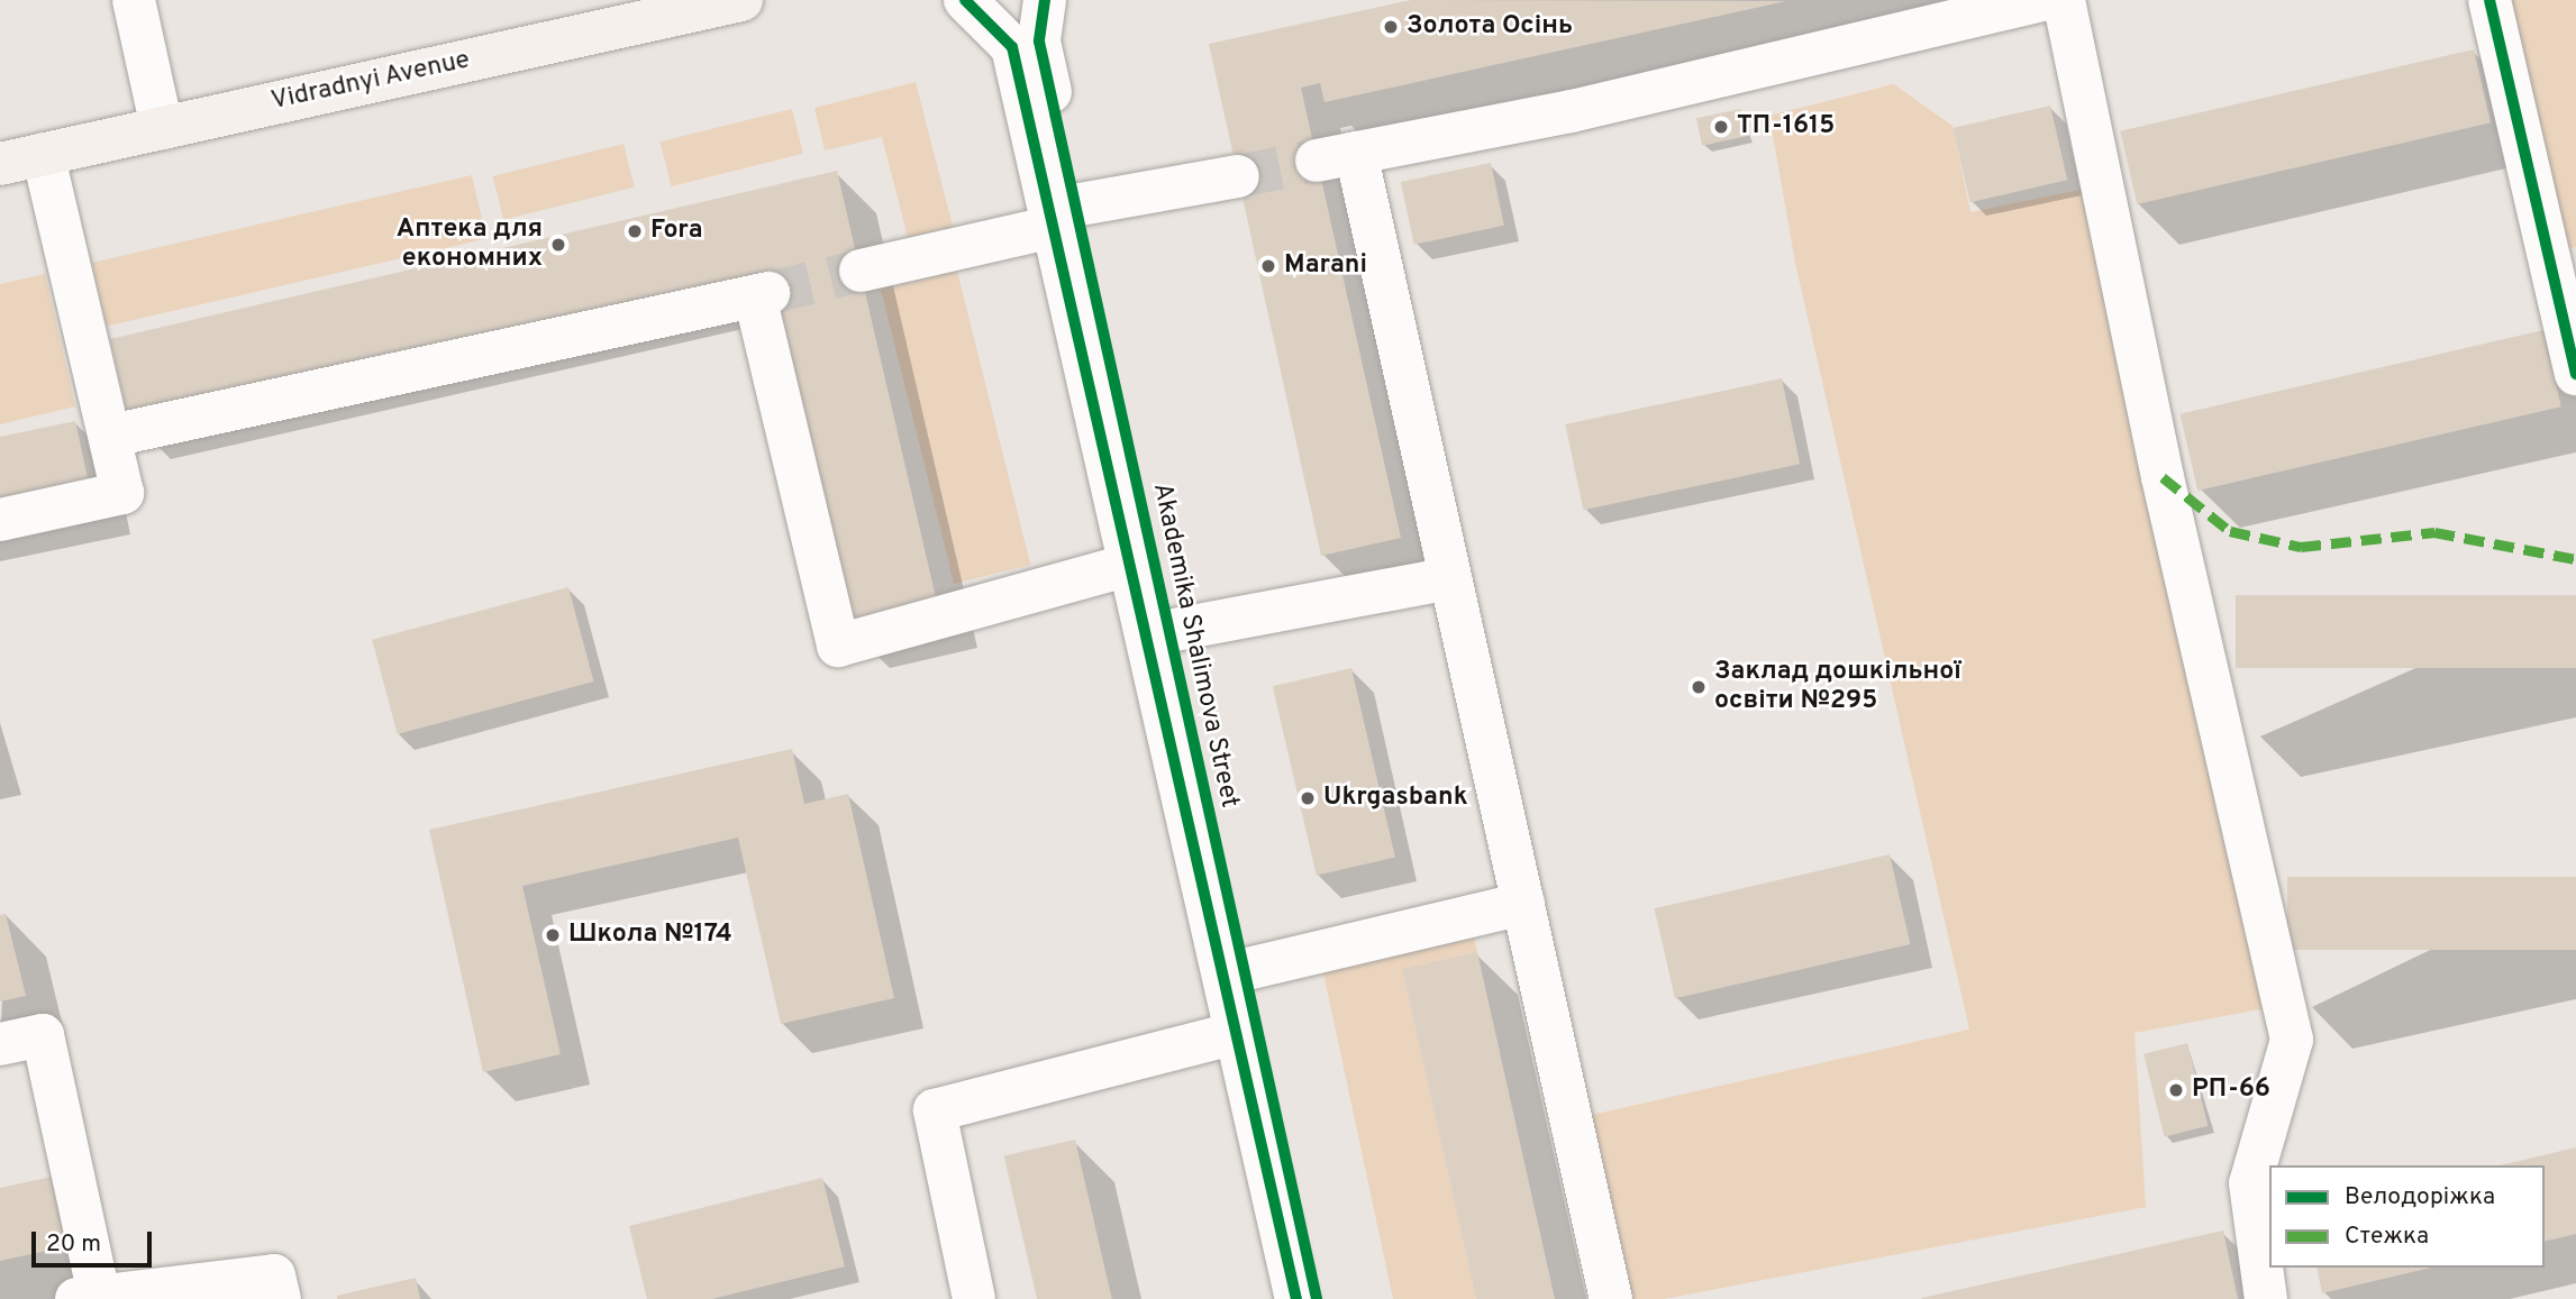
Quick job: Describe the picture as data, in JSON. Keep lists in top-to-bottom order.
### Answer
{
  "streets": {
    "main road": ["Vidradnyi Avenue"],
    "street": ["Akademika Shalimova Street"]
  },
  "places": [
    "Золота Осінь",
    "ТП-1615",
    "Fora",
    "Аптека для економних",
    "Marani",
    "Заклад дошкільної освіти №295",
    "Ukrgasbank",
    "Школа №174",
    "РП-66"
  ],
  "legend": ["Велодоріжка", "Стежка"],
  "scale_bar": "20 m"
}
